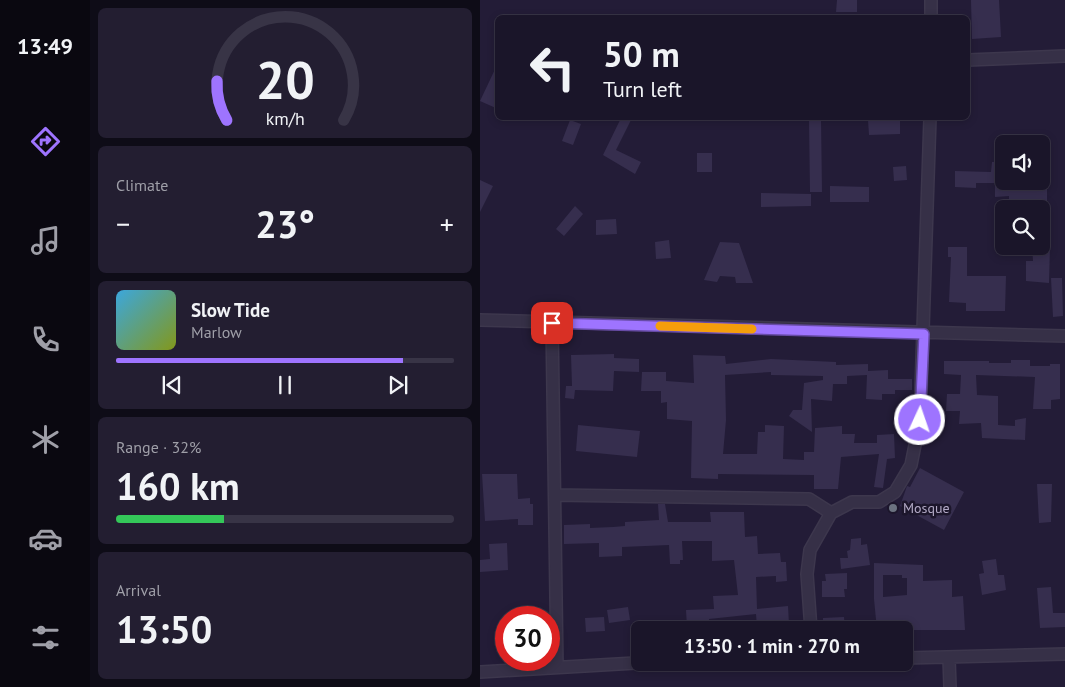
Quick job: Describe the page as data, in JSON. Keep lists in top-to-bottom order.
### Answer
{
  "places": ["Mosque"],
  "page": {
    "tabs": "13:49",
    "turn": ["50 m", "Turn left"],
    "tile": [
      "Climate",
      ["Range · 32%", "160 km"],
      ["Arrival", "13:50"]
    ],
    "heat": ["−", "23°", "+"],
    "song": ["Slow Tide", "Marlow"],
    "limit": "30",
    "trip": "13:50 · 1 min · 270 m",
    "gauge": ["20", "km/h"]
  }
}
